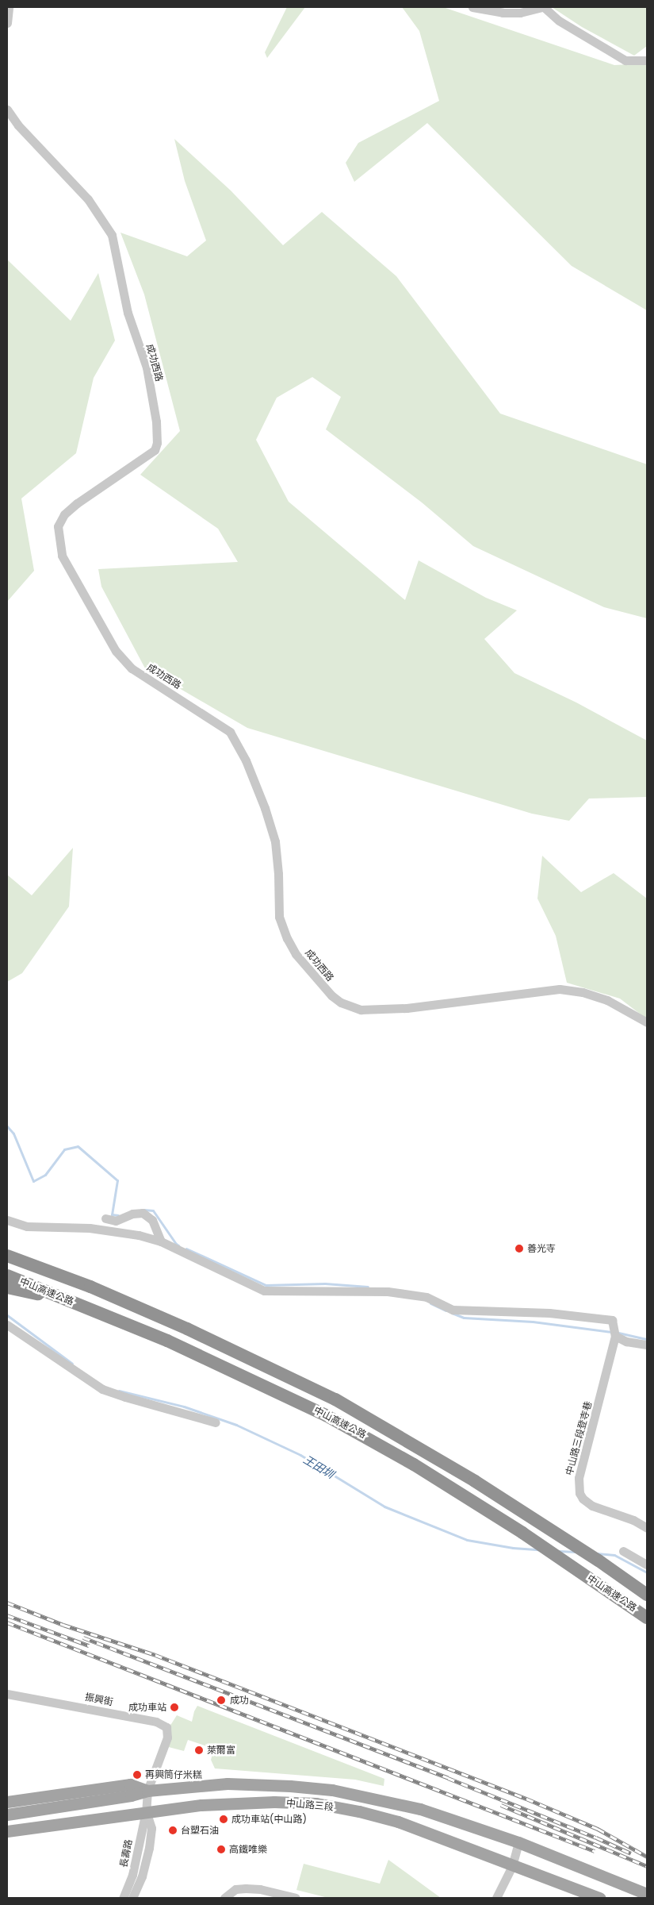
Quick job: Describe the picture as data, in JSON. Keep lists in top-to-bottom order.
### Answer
{
  "streets": {
    "highway": ["中山高速公路"],
    "main road": ["中山路三段"],
    "street": [
      "成功西路",
      "中山路三段登寺巷",
      "振興街",
      "長壽路"
    ]
  },
  "crossings": [
    ["振興街", "中山路三段"],
    ["振興街", "長壽路"],
    ["中山路三段", "長壽路"]
  ],
  "water": ["王田圳"],
  "places": [
    "善光寺",
    "成功",
    "成功車站",
    "萊爾富",
    "再興筒仔米糕",
    "成功車站(中山路)",
    "台塑石油",
    "高鐵唯樂"
  ]
}
